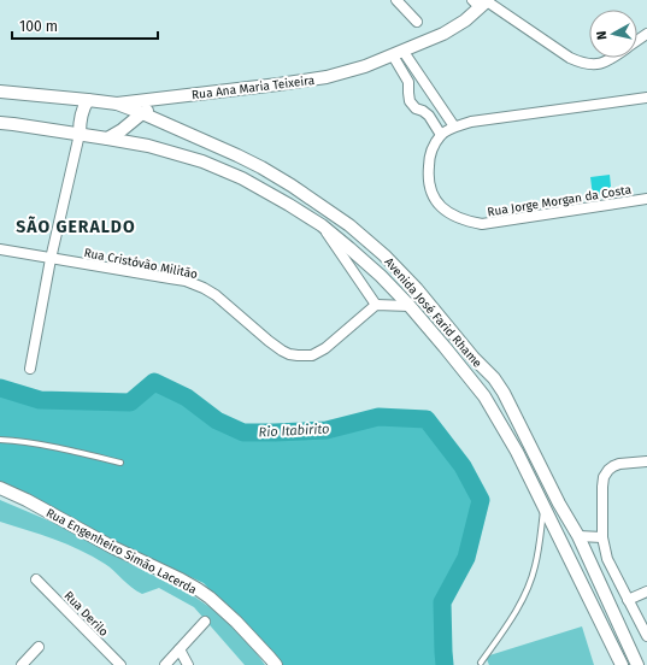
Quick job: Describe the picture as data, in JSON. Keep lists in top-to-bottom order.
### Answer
{
  "streets": {
    "street": [
      "Rua Ana Maria Teixeira",
      "Rua Jorge Morgan da Costa",
      "Rua Cristóvão Militão",
      "Avenida José Farid Rhame",
      "Rua Engenheiro Simão Lacerda",
      "Rua Derilo"
    ]
  },
  "crossings": [
    ["Rua Ana Maria Teixeira", "Avenida José Farid Rhame"]
  ],
  "districts": ["SÃO GERALDO"],
  "water": ["Rio Itabirito"],
  "scale_bar": "100 m",
  "north": "left"
}
